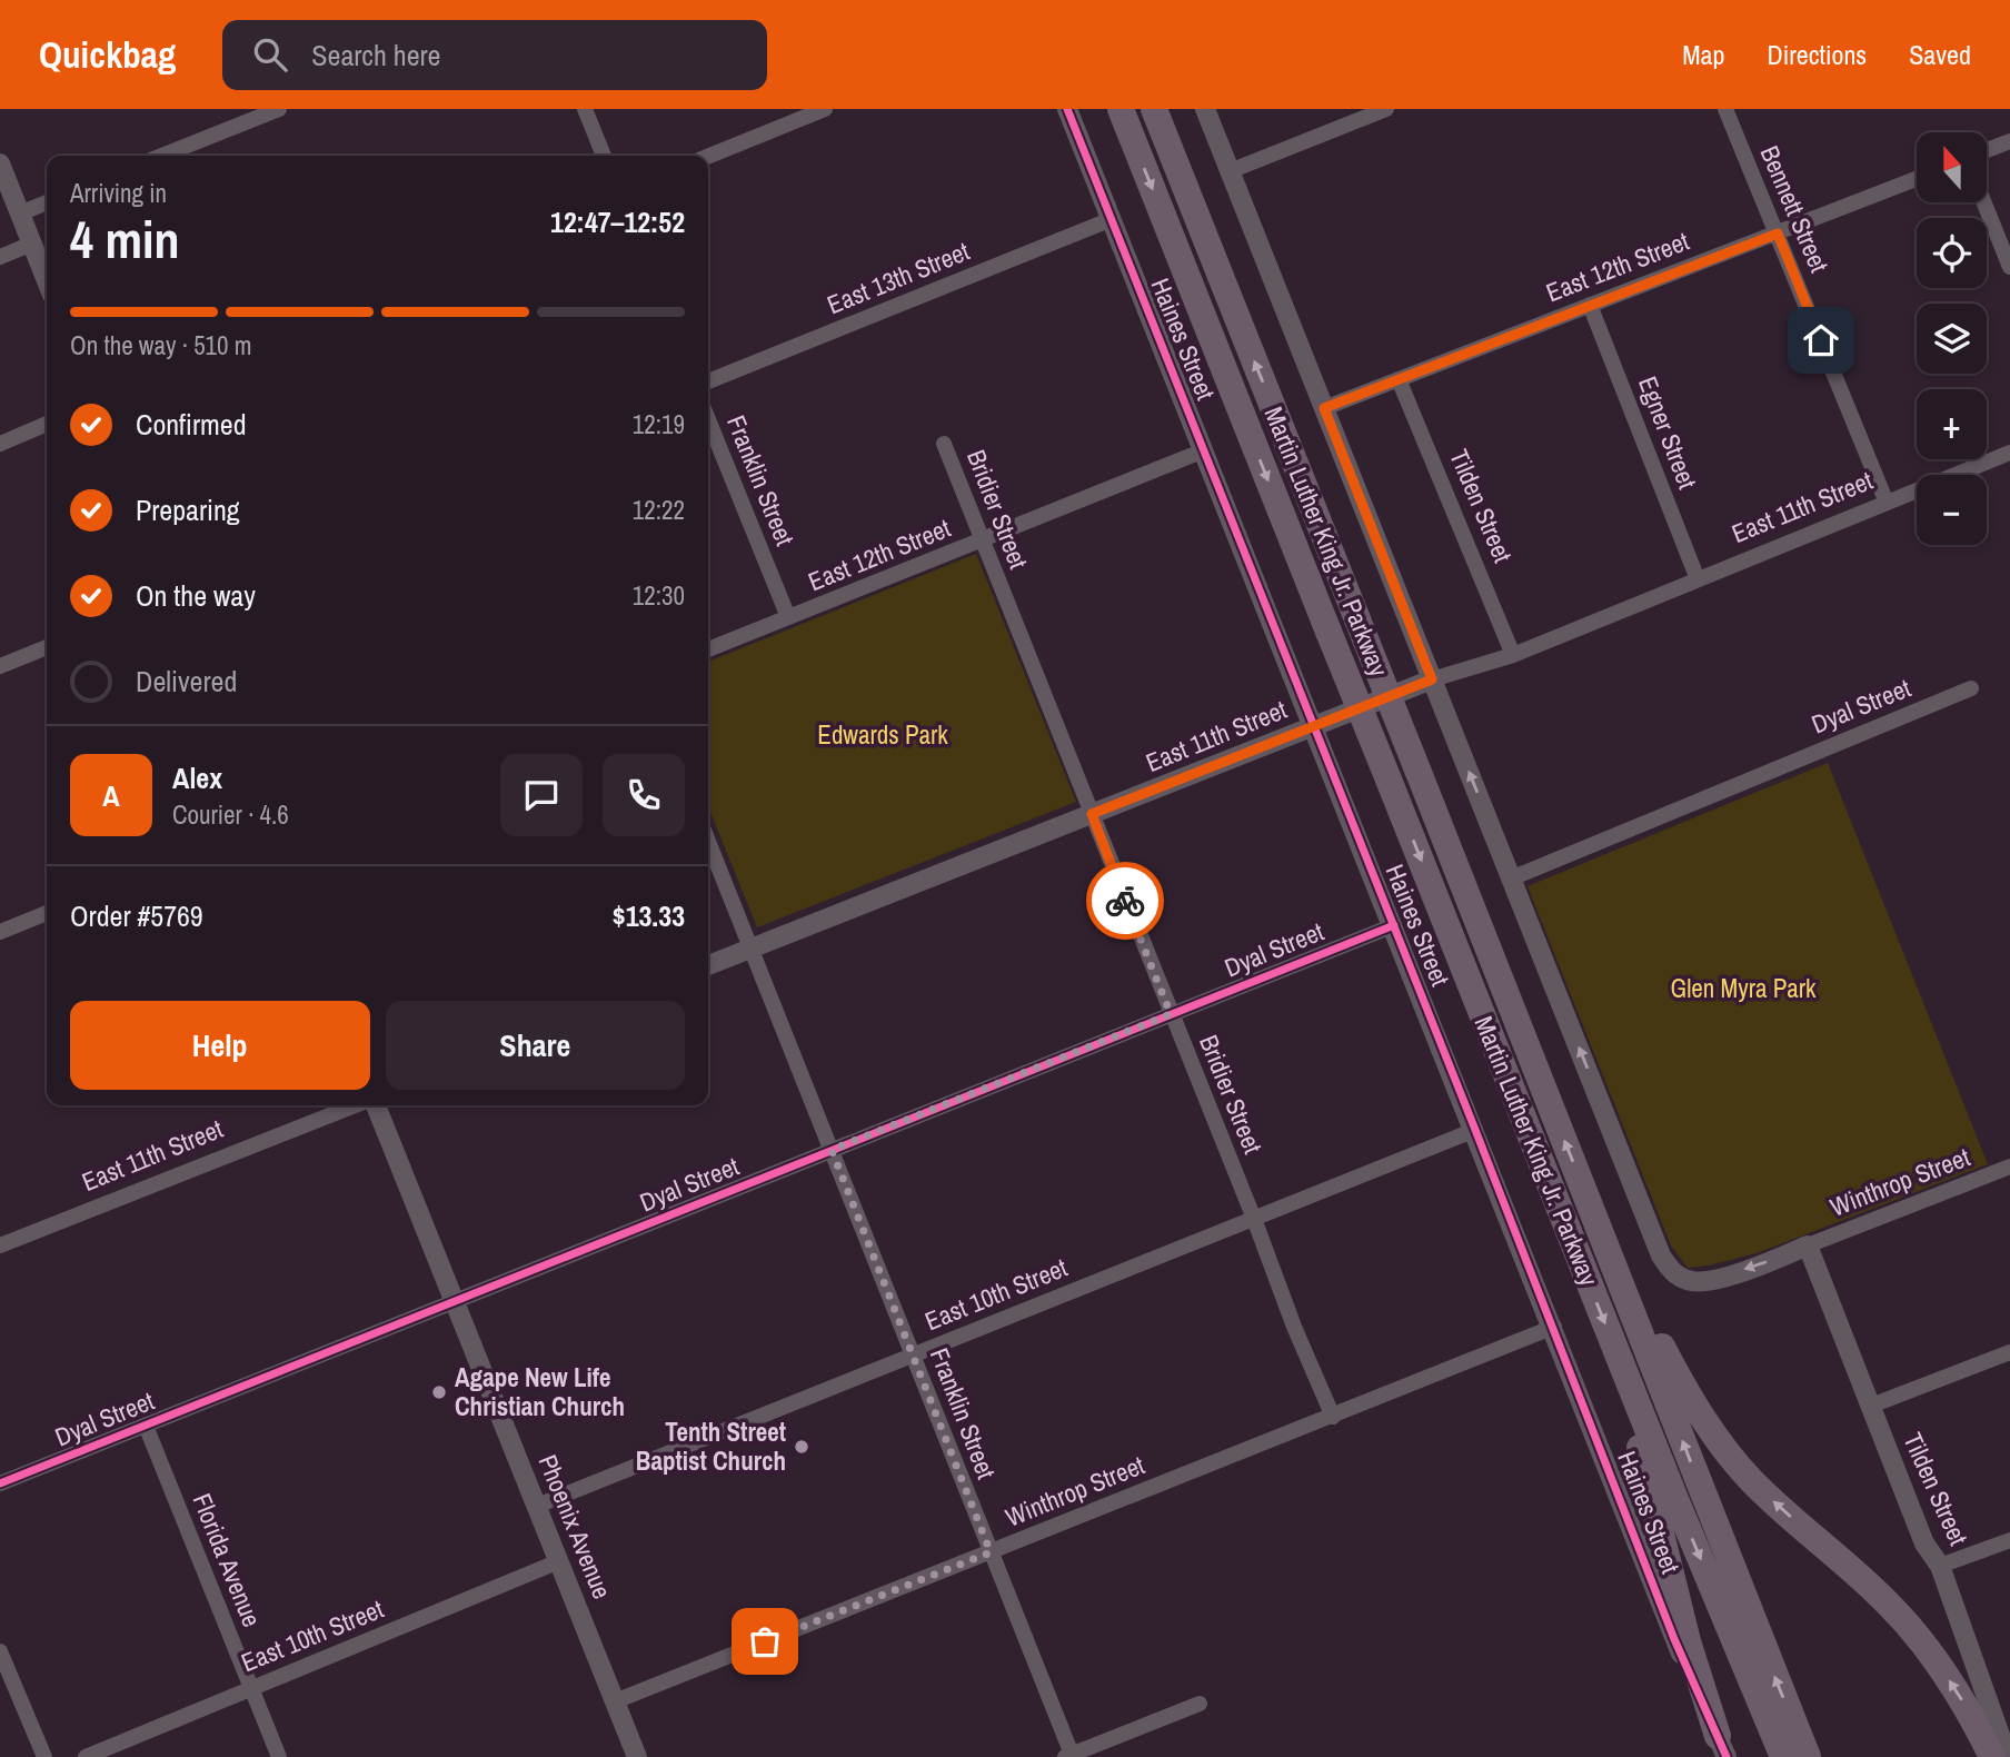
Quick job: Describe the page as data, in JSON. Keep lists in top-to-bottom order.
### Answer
{
  "streets": {
    "highway": ["Martin Luther King Jr. Parkway"],
    "street": [
      "Bennett Street",
      "East 12th Street",
      "East 13th Street",
      "Haines Street",
      "Egner Street",
      "Franklin Street",
      "Tilden Street",
      "East 11th Street",
      "Bridier Street",
      "Dyal Street",
      "Winthrop Street",
      "East 10th Street",
      "Phoenix Avenue",
      "Florida Avenue"
    ]
  },
  "crossings": [
    ["Bennett Street", "East 12th Street"],
    ["Bennett Street", "East 11th Street"],
    ["East 12th Street", "Haines Street"],
    ["East 12th Street", "Egner Street"],
    ["East 12th Street", "Franklin Street"],
    ["East 12th Street", "Tilden Street"],
    ["East 12th Street", "Bridier Street"],
    ["East 13th Street", "Haines Street"],
    ["Haines Street", "East 11th Street"],
    ["Haines Street", "Dyal Street"],
    ["Haines Street", "Winthrop Street"],
    ["Haines Street", "East 10th Street"],
    ["Egner Street", "East 11th Street"],
    ["Franklin Street", "East 11th Street"],
    ["Franklin Street", "Dyal Street"],
    ["Franklin Street", "Winthrop Street"],
    ["Franklin Street", "East 10th Street"],
    ["Tilden Street", "East 11th Street"],
    ["Tilden Street", "Winthrop Street"],
    ["East 11th Street", "Bridier Street"],
    ["Bridier Street", "Dyal Street"],
    ["Bridier Street", "Winthrop Street"],
    ["Bridier Street", "East 10th Street"],
    ["Dyal Street", "Phoenix Avenue"],
    ["Dyal Street", "Florida Avenue"],
    ["Winthrop Street", "Phoenix Avenue"],
    ["East 10th Street", "Phoenix Avenue"],
    ["East 10th Street", "Florida Avenue"]
  ],
  "parks": ["Edwards Park", "Glen Myra Park"],
  "places": ["Agape New Life Christian Church", "Tenth Street Baptist Church"],
  "north": "top",
  "page": {
    "header": "Quickbag",
    "search": "Search here",
    "nav": ["Map", "Directions", "Saved"],
    "map_buttons": ["+", "−"],
    "heading": ["4 min", "Arriving in", "12:47–12:52"],
    "panel": [
      "Alex",
      "Courier · 4.6",
      "Order #5769",
      "$13.33"
    ],
    "bar": "On the way · 510 m",
    "list": [
      ["Confirmed", "12:19"],
      ["Preparing", "12:22"],
      ["On the way", "12:30"],
      "Delivered"
    ],
    "round": "A",
    "buttons": ["Help", "Share"]
  }
}
